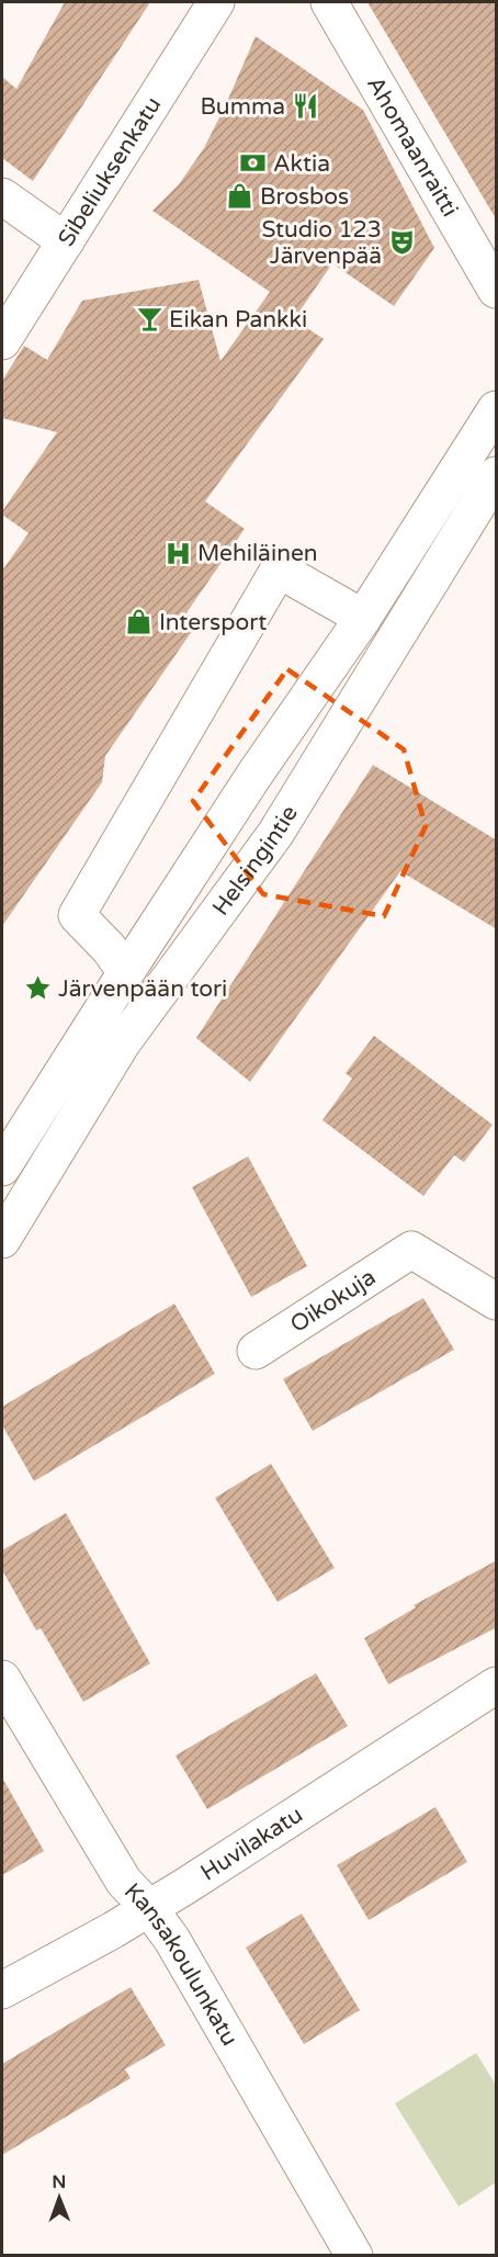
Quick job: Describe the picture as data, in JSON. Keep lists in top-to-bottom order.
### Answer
{
  "streets": {
    "street": [
      "Ahomaanraitti",
      "Sibeliuksenkatu",
      "Helsingintie",
      "Oikokuja",
      "Huvilakatu",
      "Kansakoulunkatu"
    ]
  },
  "crossings": [
    ["Huvilakatu", "Kansakoulunkatu"]
  ],
  "places": {
    "restaurant": ["Bumma"],
    "bank": ["Aktia"],
    "shop": ["Brosbos", "Intersport"],
    "theatre": ["Studio 123 Järvenpää"],
    "bar": ["Eikan Pankki"],
    "hospital": ["Mehiläinen"],
    "place": ["Järvenpään tori"]
  },
  "north": "top"
}
